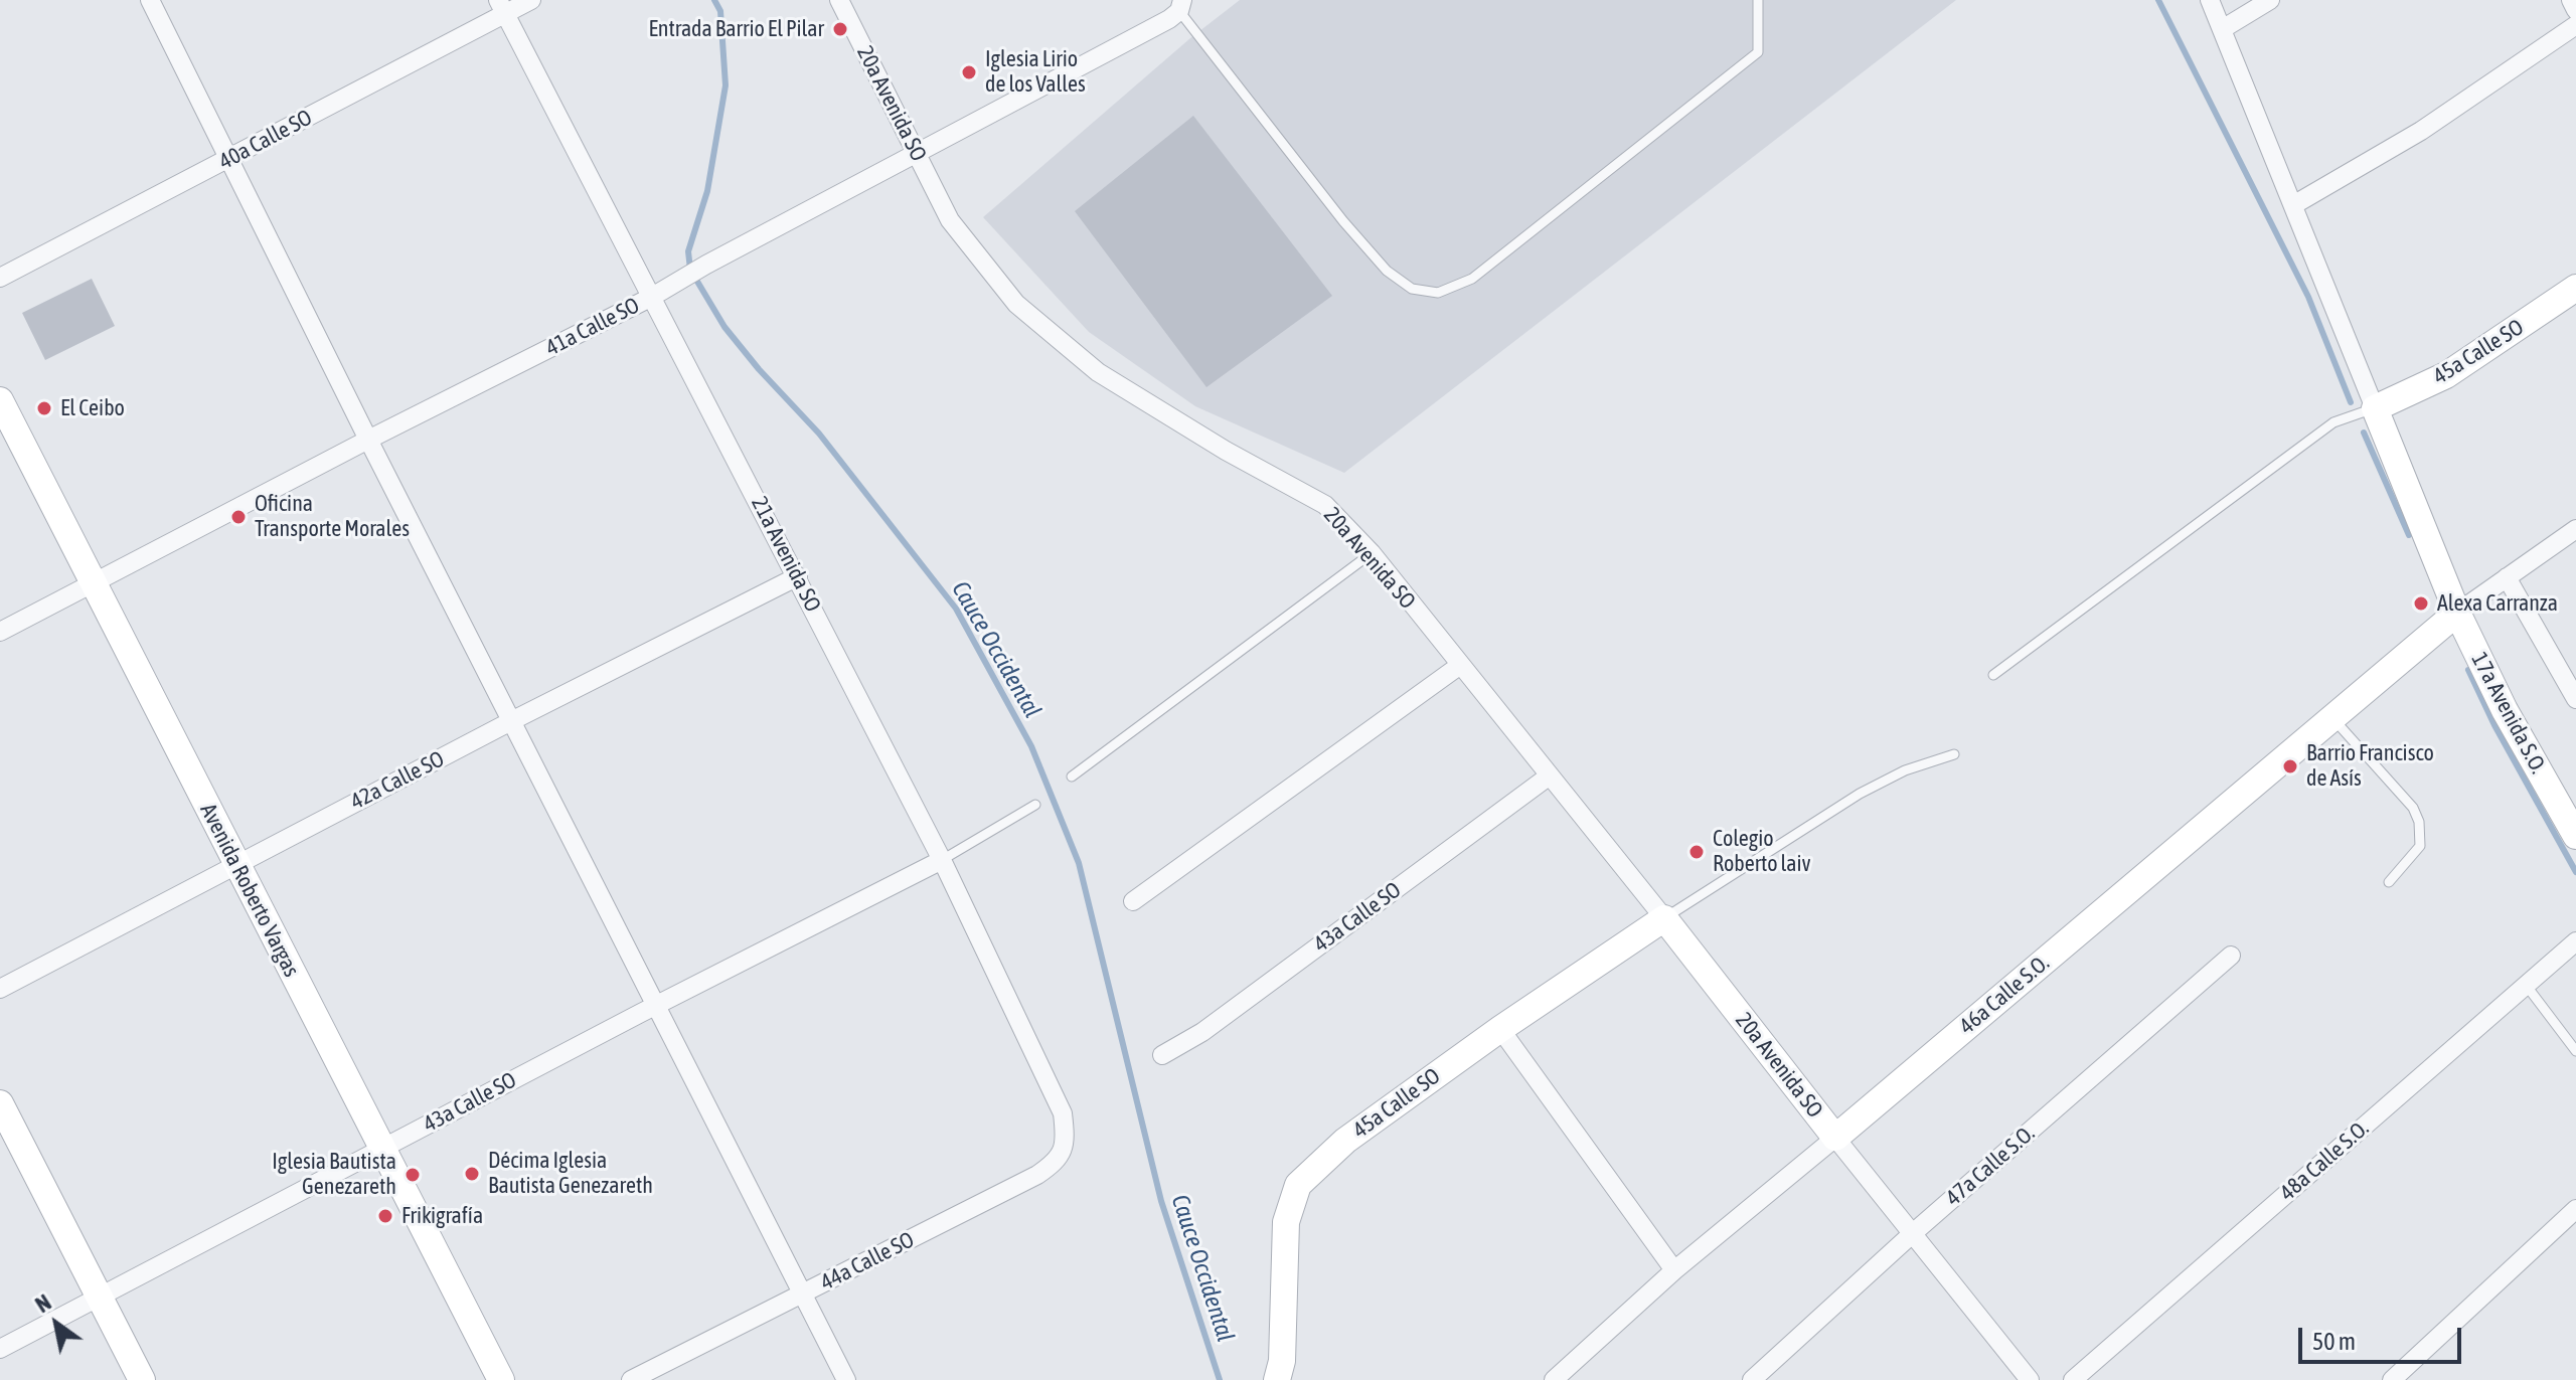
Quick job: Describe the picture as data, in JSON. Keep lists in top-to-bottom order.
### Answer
{
  "streets": {
    "street": [
      "20a Avenida SO",
      "40a Calle SO",
      "41a Calle SO",
      "45a Calle SO",
      "21a Avenida SO",
      "17a Avenida S.O.",
      "42a Calle SO",
      "Avenida Roberto Vargas",
      "43a Calle SO",
      "46a Calle S.O.",
      "48a Calle S.O.",
      "47a Calle S.O.",
      "44a Calle SO"
    ]
  },
  "crossings": [
    ["20a Avenida SO", "41a Calle SO"],
    ["20a Avenida SO", "45a Calle SO"],
    ["20a Avenida SO", "43a Calle SO"],
    ["20a Avenida SO", "46a Calle S.O."],
    ["40a Calle SO", "21a Avenida SO"],
    ["41a Calle SO", "21a Avenida SO"],
    ["41a Calle SO", "Avenida Roberto Vargas"],
    ["45a Calle SO", "17a Avenida S.O."],
    ["21a Avenida SO", "42a Calle SO"],
    ["21a Avenida SO", "43a Calle SO"],
    ["21a Avenida SO", "44a Calle SO"],
    ["17a Avenida S.O.", "46a Calle S.O."],
    ["42a Calle SO", "Avenida Roberto Vargas"],
    ["Avenida Roberto Vargas", "43a Calle SO"]
  ],
  "water": ["Cauce Occidental"],
  "places": [
    "Entrada Barrio El Pilar",
    "Iglesia Lirio de los Valles",
    "El Ceibo",
    "Oficina Transporte Morales",
    "Alexa Carranza",
    "Barrio Francisco de Asís",
    "Colegio Roberto laiv",
    "Décima Iglesia Bautista Genezareth",
    "Iglesia Bautista Genezareth",
    "Frikigrafía"
  ],
  "scale_bar": "50 m",
  "north": "top left"
}
